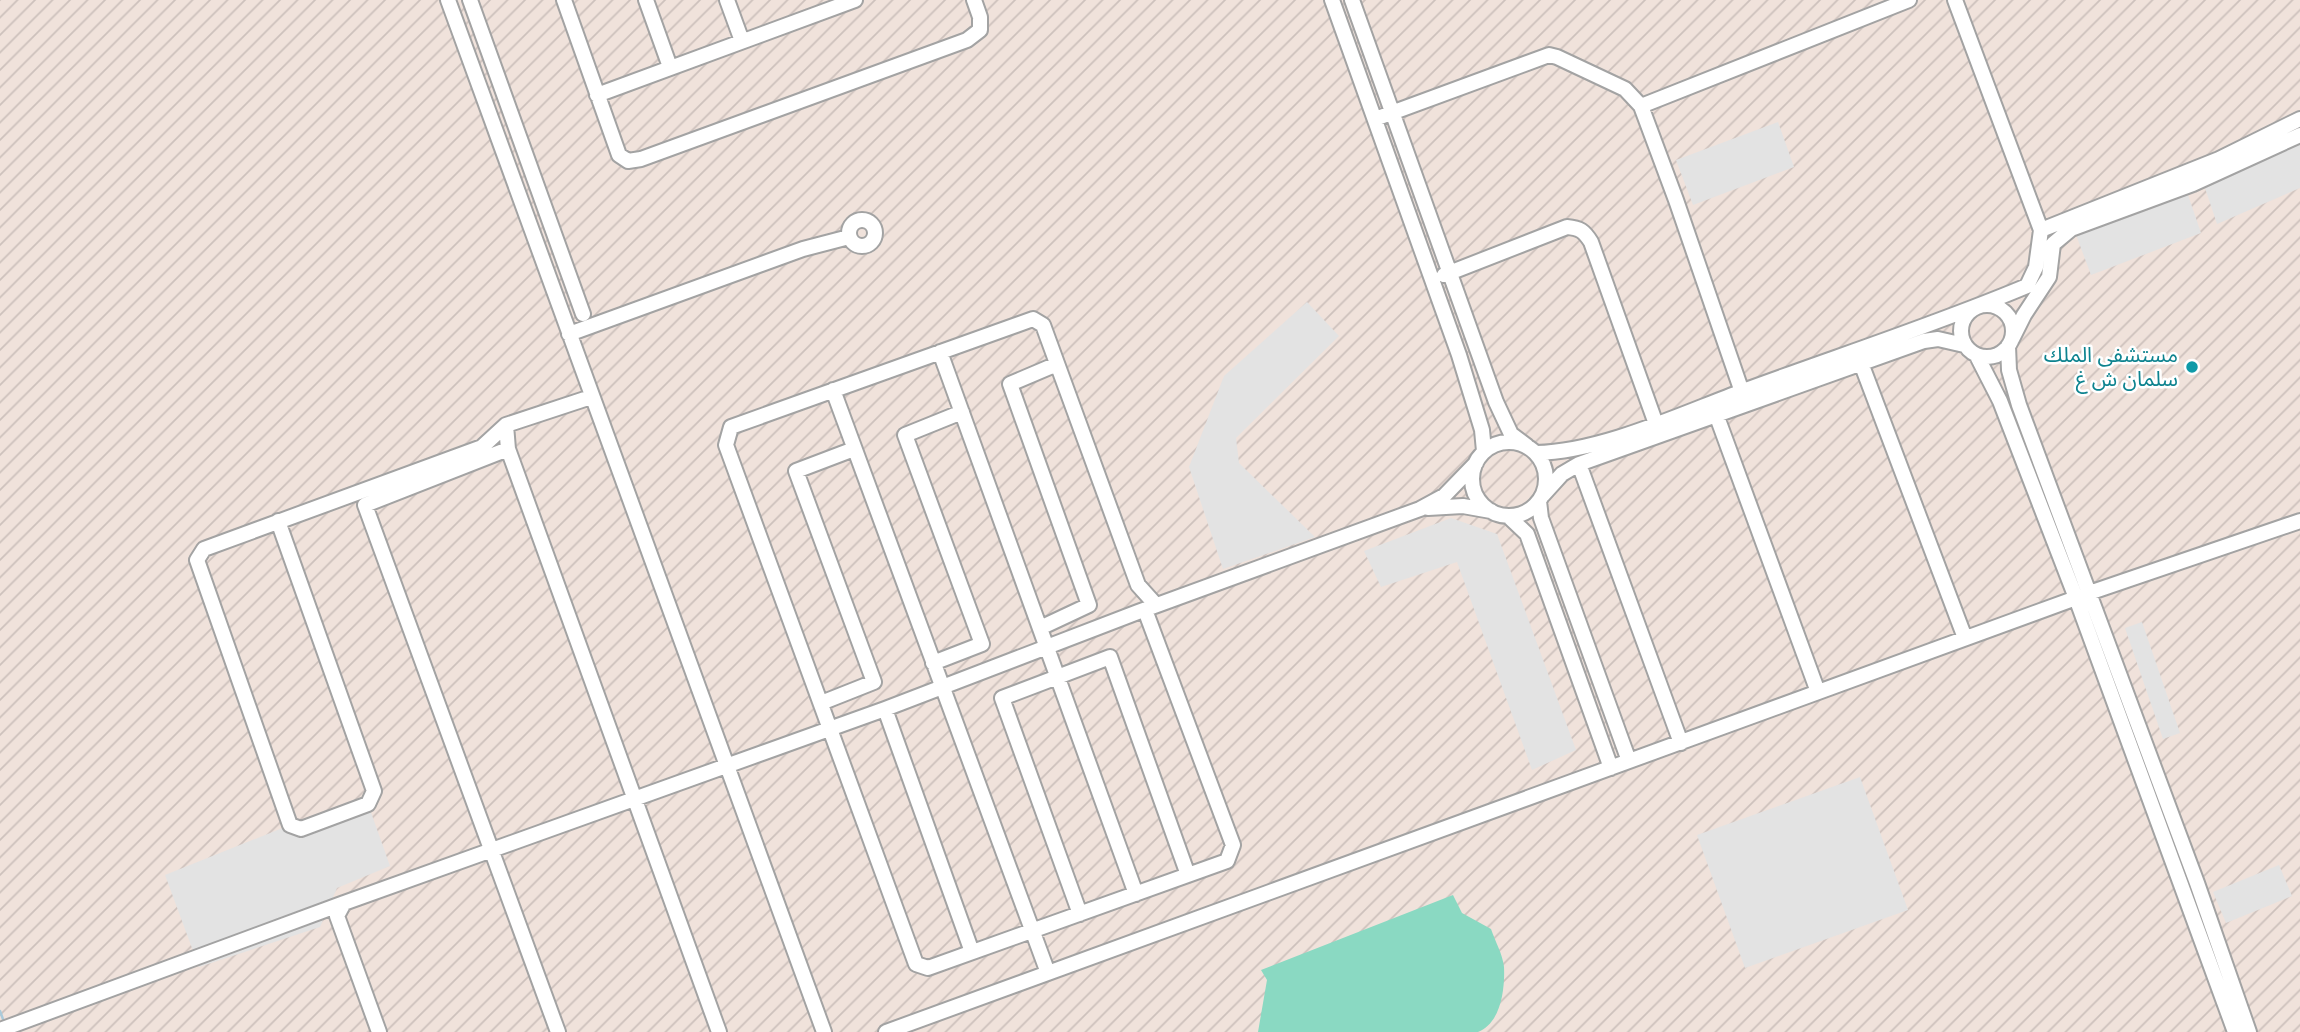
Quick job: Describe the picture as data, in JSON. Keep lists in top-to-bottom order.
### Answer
{
  "places": ["مستشفى الملك سلمان ش غ"]
}
